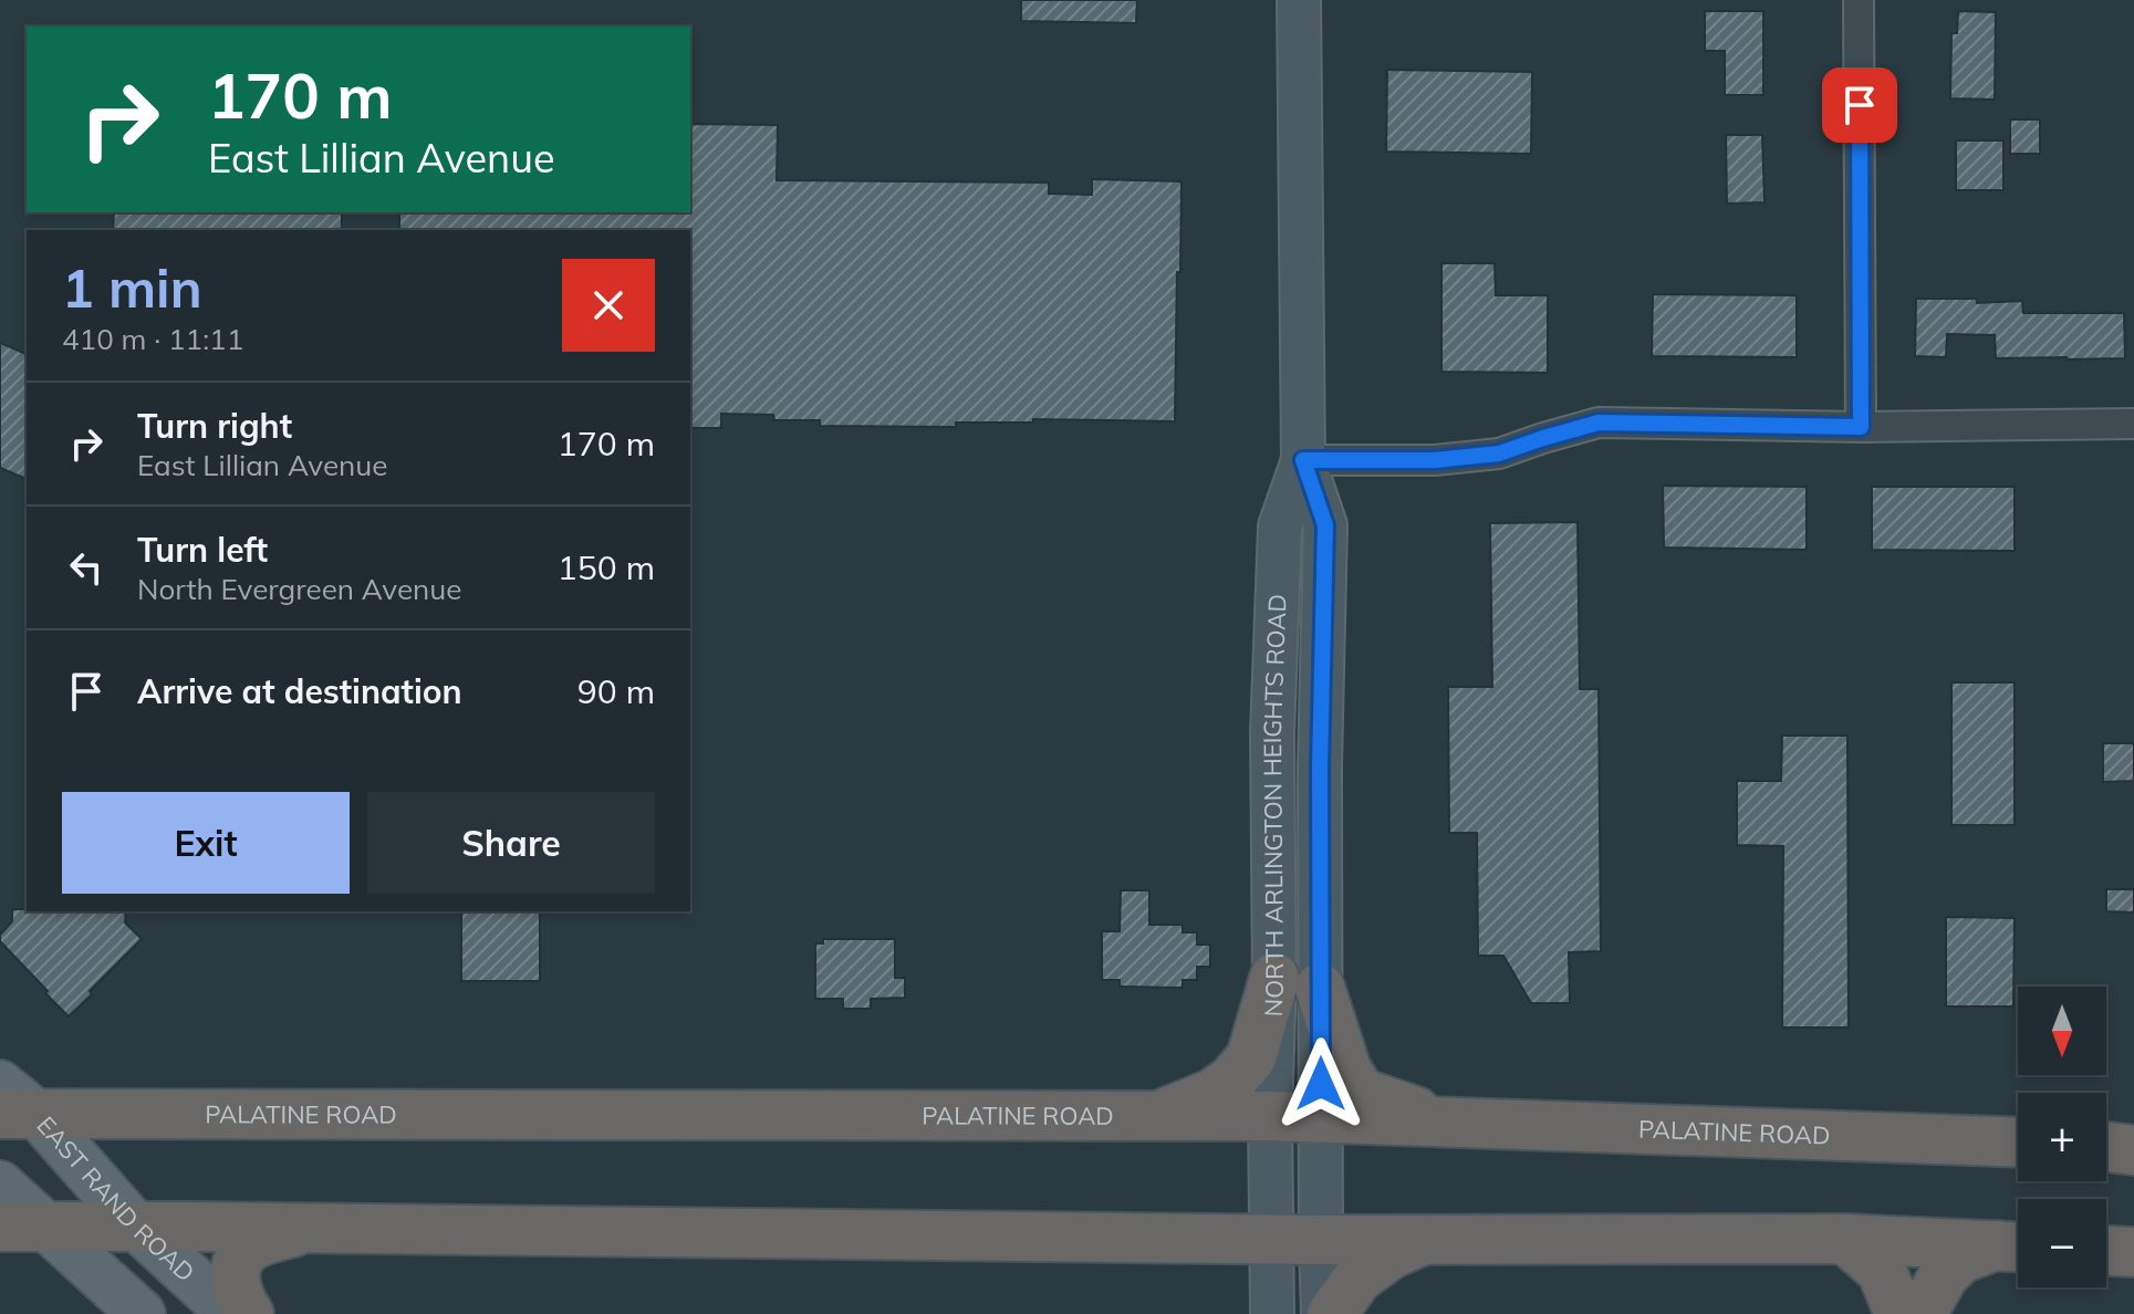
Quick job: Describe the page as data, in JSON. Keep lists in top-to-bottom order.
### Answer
{
  "streets": {
    "highway": ["PALATINE ROAD"],
    "main road": ["NORTH ARLINGTON HEIGHTS ROAD", "EAST RAND ROAD"]
  },
  "crossings": [
    ["NORTH ARLINGTON HEIGHTS ROAD", "PALATINE ROAD"],
    ["PALATINE ROAD", "EAST RAND ROAD"]
  ],
  "north": "bottom",
  "page": {
    "turn": ["170 m", "East Lillian Avenue"],
    "heading": ["1 min", "410 m · 11:11"],
    "list": [
      {
        "name": "Turn right",
        "note": "East Lillian Avenue",
        "value": "170 m"
      },
      {
        "name": "Turn left",
        "note": "North Evergreen Avenue",
        "value": "150 m"
      },
      {
        "name": "Arrive at destination",
        "value": "90 m"
      }
    ],
    "buttons": ["Exit", "Share"],
    "map_buttons": ["+", "−"]
  }
}
